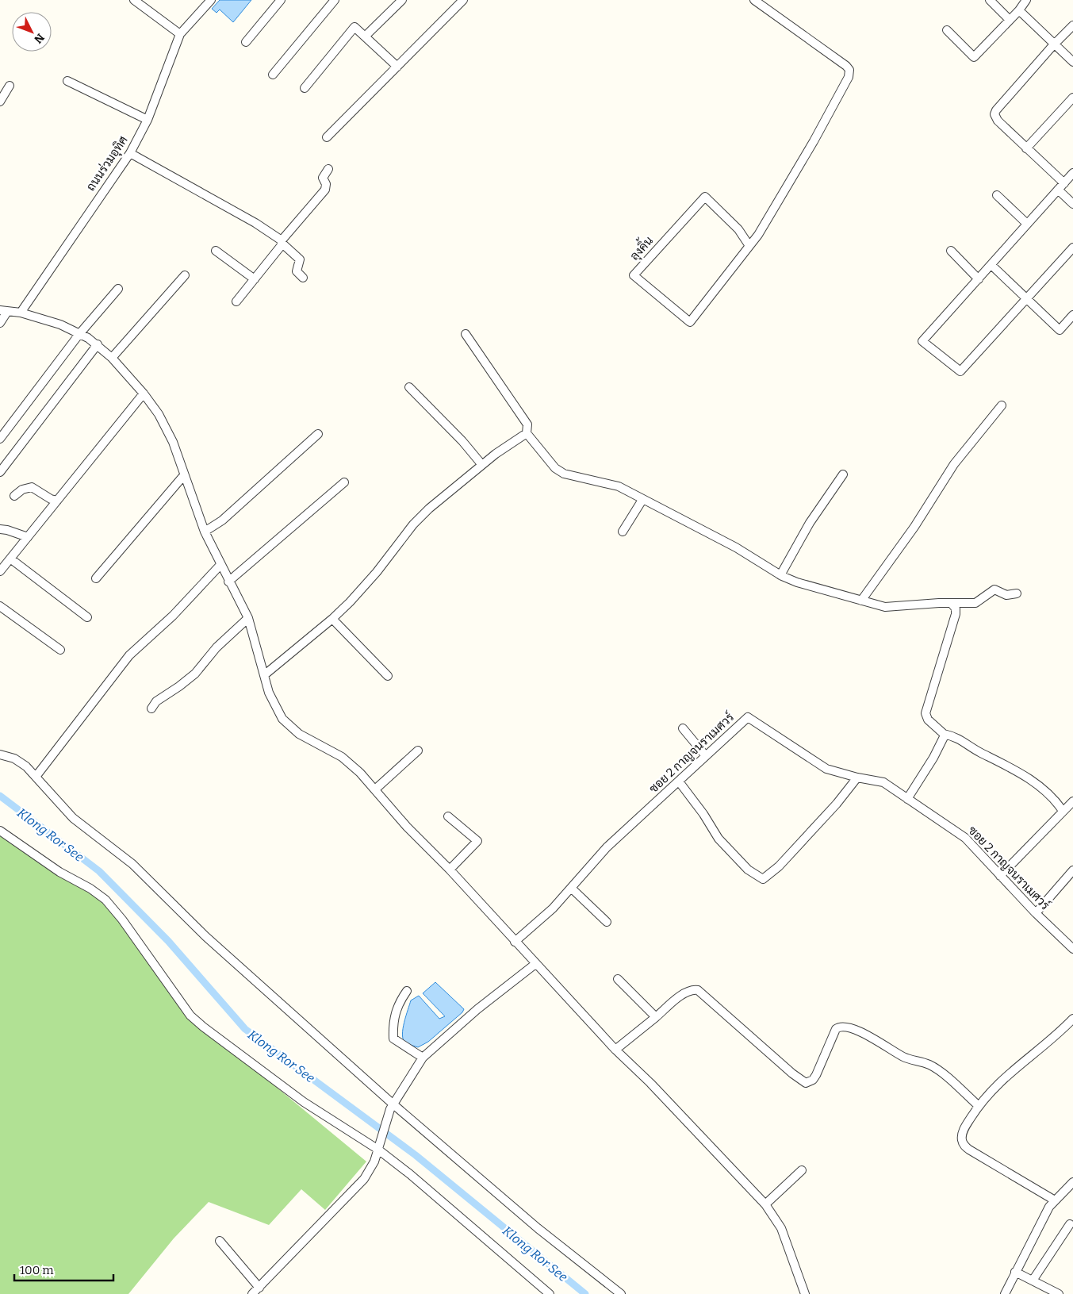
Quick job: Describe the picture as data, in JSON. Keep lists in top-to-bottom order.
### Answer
{
  "streets": {
    "street": ["ถนนร่วมอุทิศ", "ลุงคิ้น", "ซอย 2 กาญจนราเมศวร์"]
  },
  "water": ["Klong Ror See"],
  "scale_bar": "100 m",
  "north": "bottom right"
}
